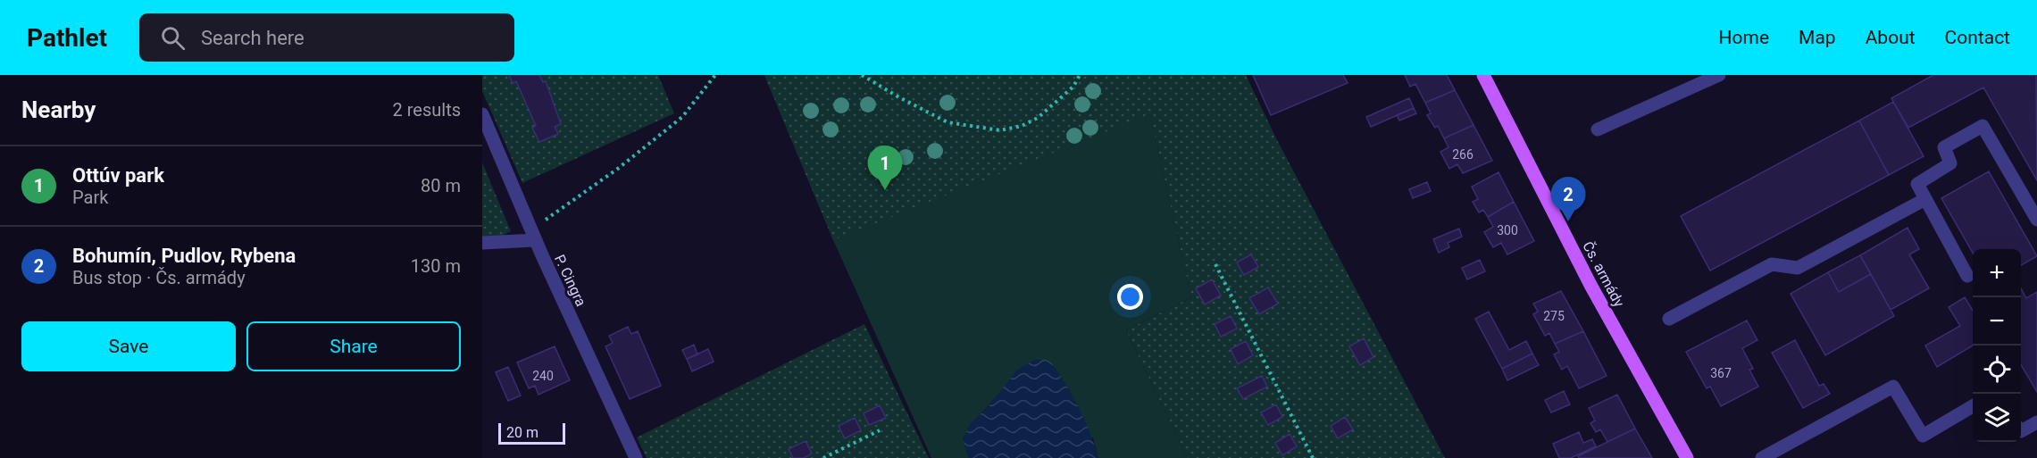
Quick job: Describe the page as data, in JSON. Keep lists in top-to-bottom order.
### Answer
{
  "streets": {
    "main road": ["Čs. armády"],
    "street": ["P. Cingra"]
  },
  "house_numbers": [
    "266",
    "300",
    "275",
    "367",
    "240"
  ],
  "scale_bar": "20 m",
  "page": {
    "header": "Pathlet",
    "search": "Search here",
    "nav": [
      "Home",
      "Map",
      "About",
      "Contact"
    ],
    "heading": ["Nearby", "2 results"],
    "list": [
      {
        "mark": "1",
        "name": "Ottúv park",
        "note": "Park",
        "value": "80 m"
      },
      {
        "mark": "2",
        "name": "Bohumín, Pudlov, Rybena",
        "note": "Bus stop · Čs. armády",
        "value": "130 m"
      }
    ],
    "pins": ["1", "2"],
    "map_buttons": ["+", "−"],
    "buttons": ["Save", "Share"],
    "scale": "20 m"
  }
}
